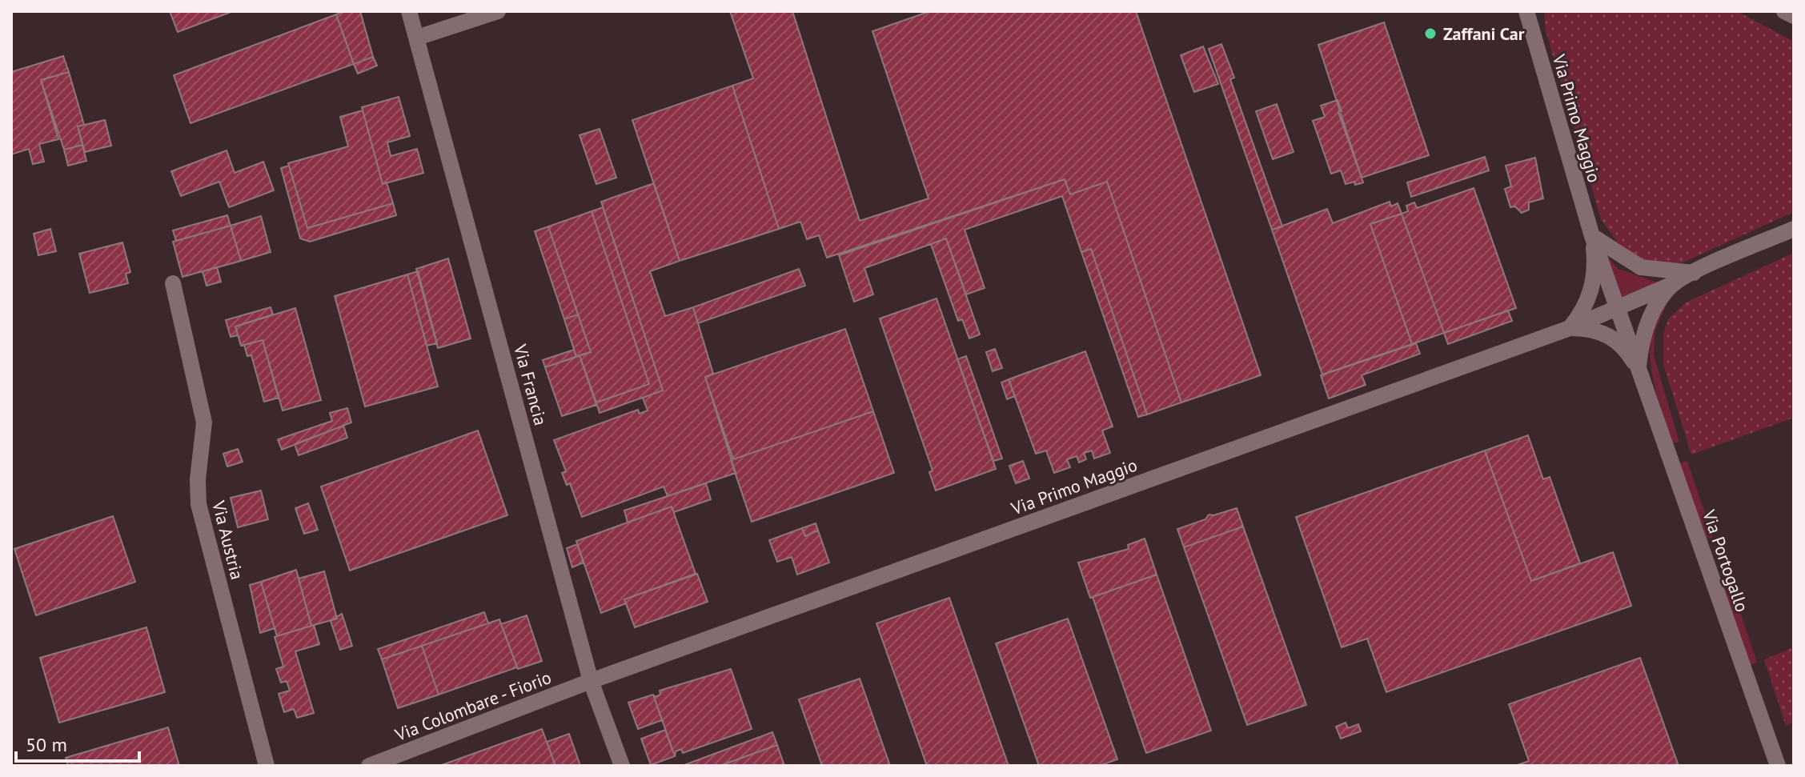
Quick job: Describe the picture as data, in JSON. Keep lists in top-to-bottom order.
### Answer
{
  "streets": {
    "street": [
      "Via Primo Maggio",
      "Via Francia",
      "Via Austria",
      "Via Portogallo",
      "Via Colombare - Fiorio"
    ]
  },
  "crossings": [
    ["Via Primo Maggio", "Via Francia"],
    ["Via Primo Maggio", "Via Portogallo"],
    ["Via Primo Maggio", "Via Colombare - Fiorio"],
    ["Via Francia", "Via Colombare - Fiorio"]
  ],
  "places": ["Zaffani Car"],
  "scale_bar": "50 m"
}
